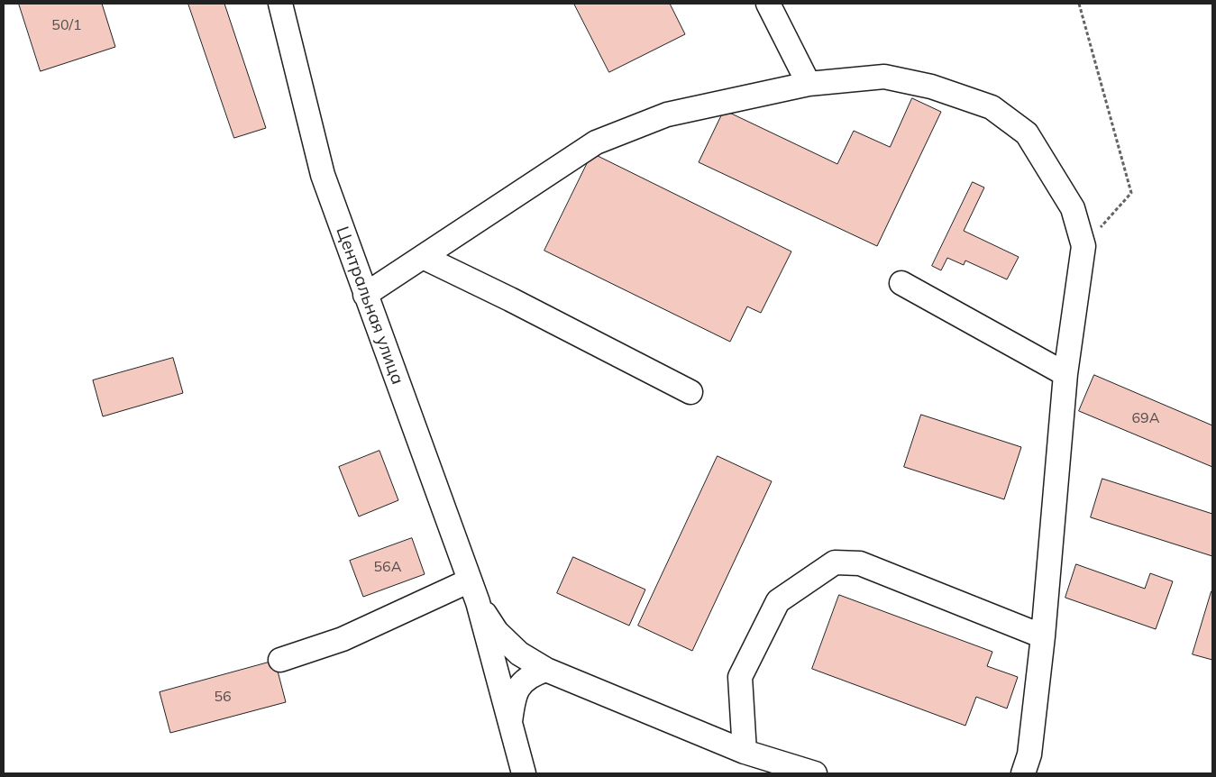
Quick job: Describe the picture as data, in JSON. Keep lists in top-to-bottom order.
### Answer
{
  "streets": {
    "street": ["Центральная улица"]
  },
  "house_numbers": [
    "50/1",
    "69А",
    "56А",
    "56"
  ]
}
